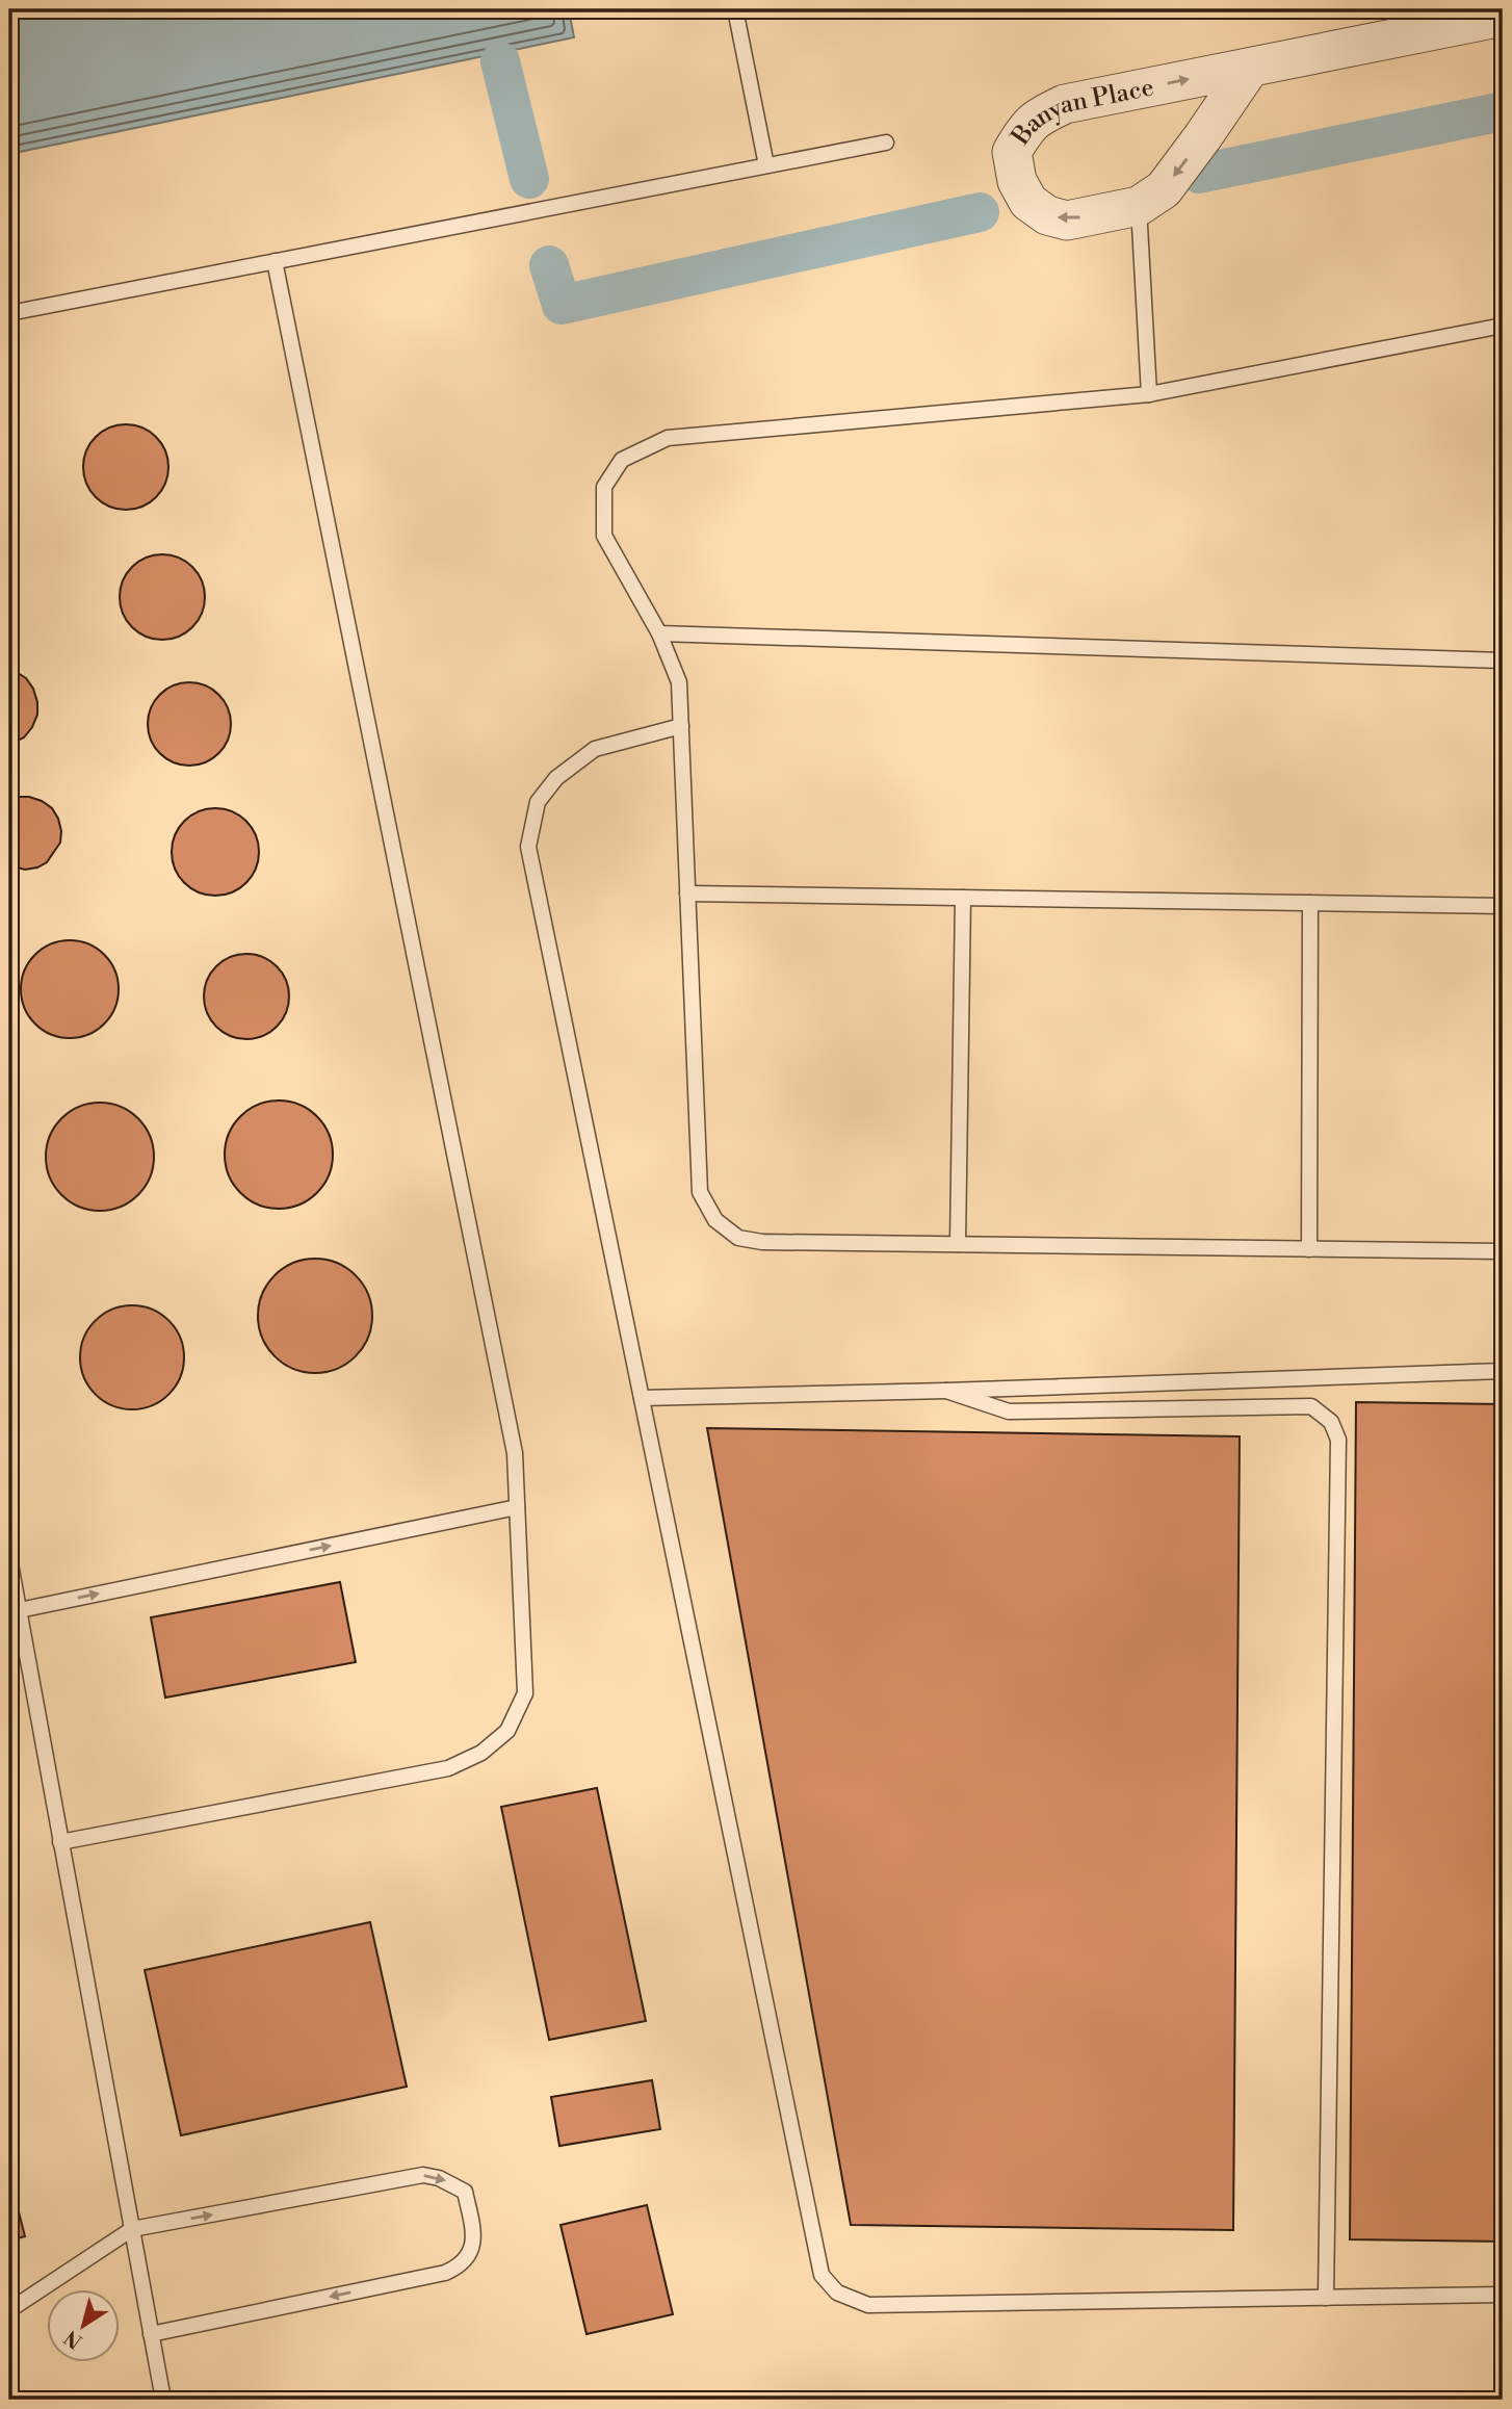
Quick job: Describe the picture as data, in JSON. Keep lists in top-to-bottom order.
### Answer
{
  "streets": {
    "street": ["Banyan Place"]
  },
  "north": "bottom left"
}
